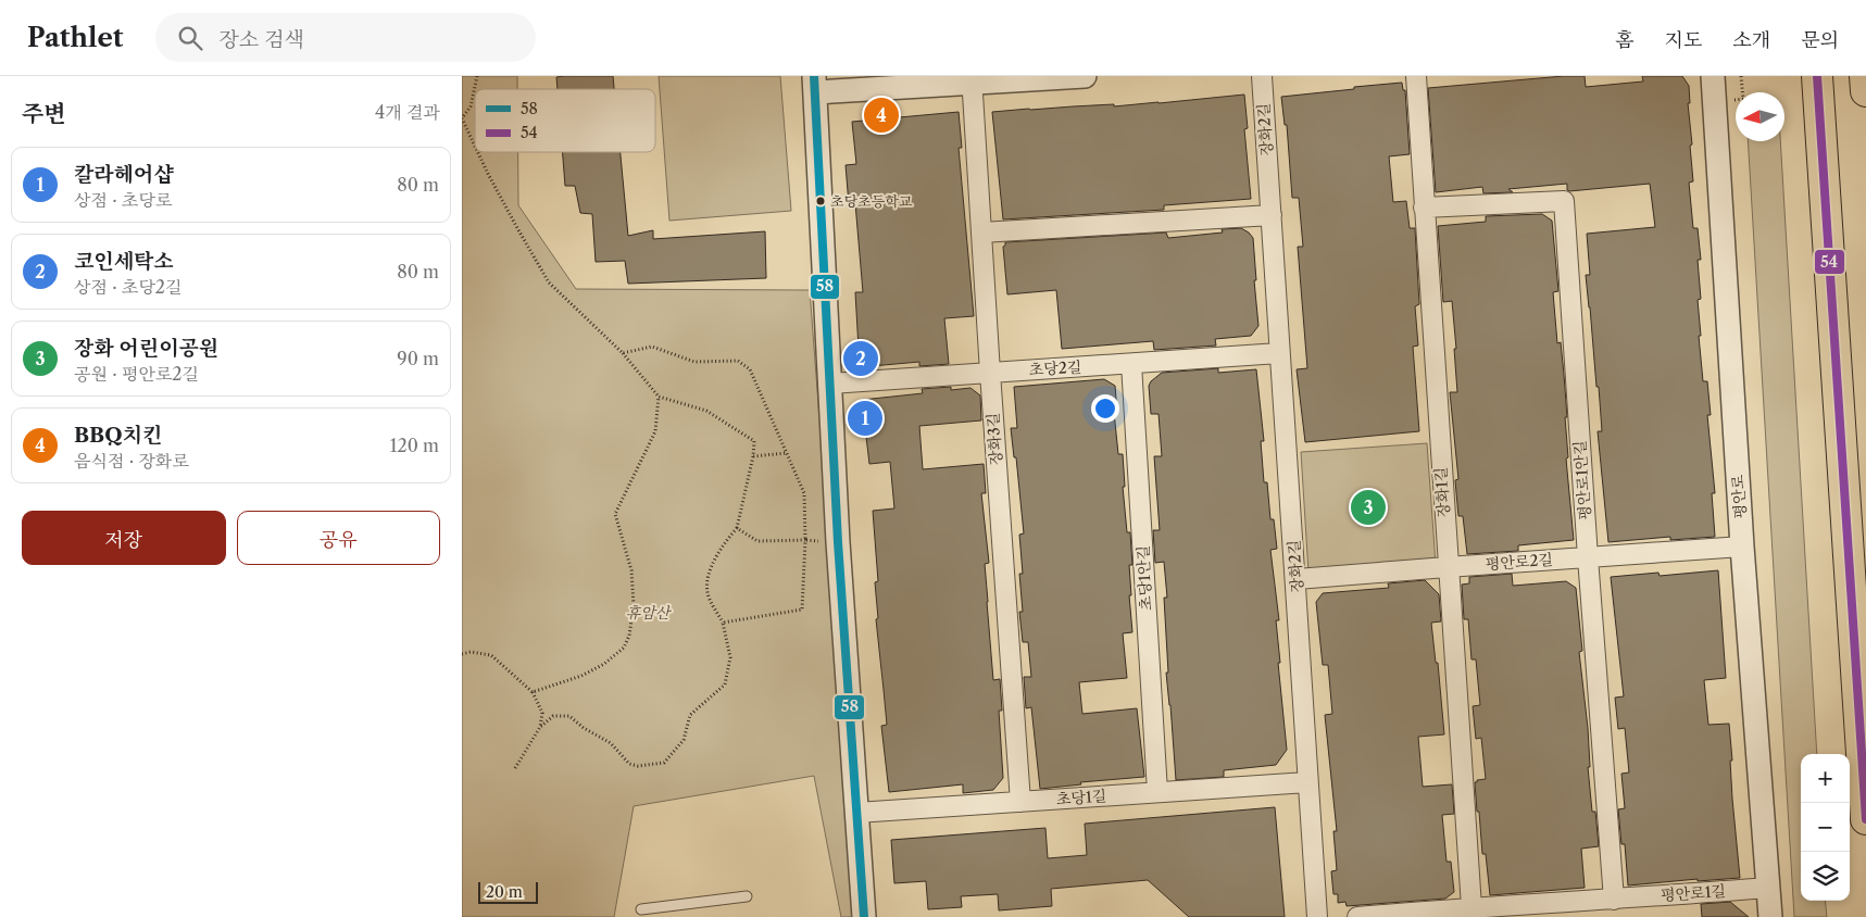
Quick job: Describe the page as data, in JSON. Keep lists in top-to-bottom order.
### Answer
{
  "streets": {
    "street": [
      "장화2길",
      "초당2길",
      "장화3길",
      "평안로1안길",
      "장화1길",
      "평안로",
      "평안로2길",
      "초당1안길",
      "초당1길",
      "평안로1길"
    ]
  },
  "crossings": [
    ["장화2길", "초당2길"],
    ["장화2길", "평안로2길"],
    ["장화2길", "초당1길"],
    ["초당2길", "장화3길"],
    ["초당2길", "초당1안길"],
    ["장화3길", "초당1길"],
    ["평안로1안길", "장화1길"],
    ["평안로1안길", "평안로2길"],
    ["평안로1안길", "평안로1길"],
    ["장화1길", "평안로2길"],
    ["장화1길", "평안로1길"],
    ["평안로", "평안로2길"],
    ["평안로", "평안로1길"],
    ["초당1안길", "초당1길"]
  ],
  "parks": ["휴암산"],
  "places": ["초당초등학교"],
  "lines": ["transit line 58", "transit line 54"],
  "legend": ["58", "54"],
  "scale_bar": "20 m",
  "north": "left",
  "page": {
    "header": "Pathlet",
    "search": "장소 검색",
    "nav": [
      "홈",
      "지도",
      "소개",
      "문의"
    ],
    "heading": ["주변", "4개 결과"],
    "pins": [
      "4",
      "2",
      "1",
      "3"
    ],
    "list": [
      {
        "mark": "1",
        "name": "칼라헤어샵",
        "note": "상점 · 초당로",
        "value": "80 m"
      },
      {
        "mark": "2",
        "name": "코인세탁소",
        "note": "상점 · 초당2길",
        "value": "80 m"
      },
      {
        "mark": "3",
        "name": "장화 어린이공원",
        "note": "공원 · 평안로2길",
        "value": "90 m"
      },
      {
        "mark": "4",
        "name": "BBQ치킨",
        "note": "음식점 · 장화로",
        "value": "120 m"
      }
    ],
    "buttons": ["저장", "공유"],
    "map_buttons": ["+", "−"],
    "scale": "20 m"
  }
}
